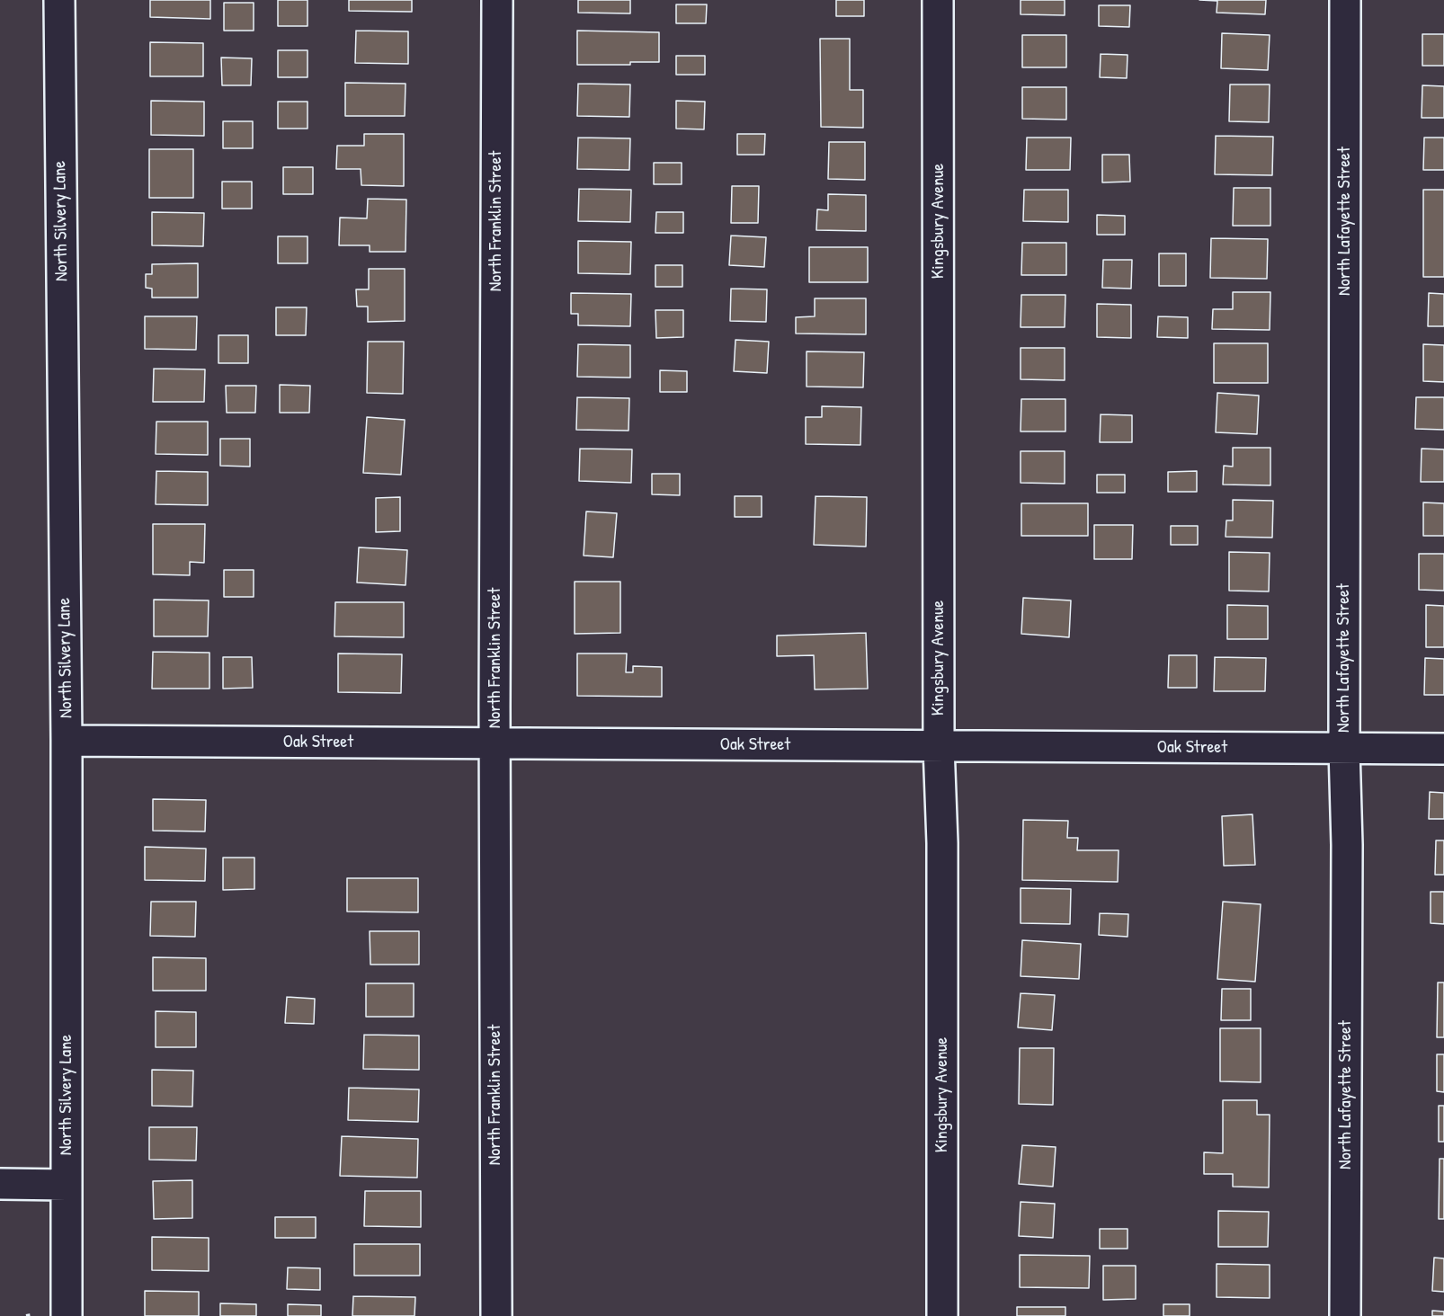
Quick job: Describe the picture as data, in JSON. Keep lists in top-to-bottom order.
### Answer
{
  "streets": {
    "street": [
      "North Silvery Lane",
      "North Franklin Street",
      "Kingsbury Avenue",
      "North Lafayette Street",
      "Oak Street"
    ]
  },
  "crossings": [
    ["North Silvery Lane", "Oak Street"],
    ["North Franklin Street", "Oak Street"],
    ["Kingsbury Avenue", "Oak Street"],
    ["North Lafayette Street", "Oak Street"]
  ]
}
